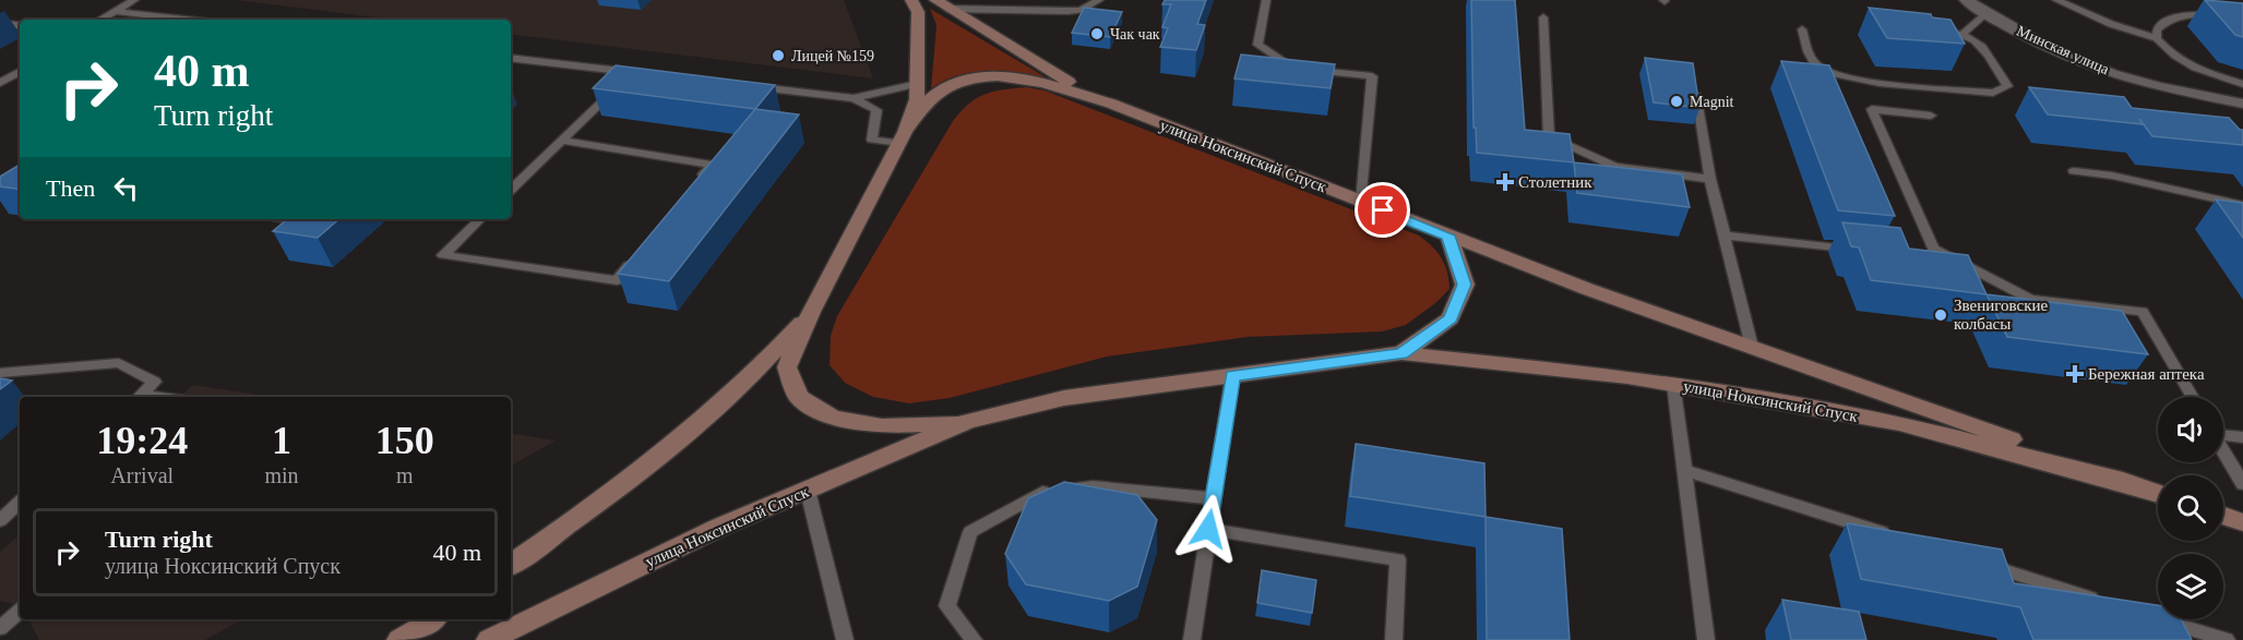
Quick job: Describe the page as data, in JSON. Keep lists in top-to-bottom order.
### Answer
{
  "streets": {
    "street": ["Минская улица", "улица Ноксинский Спуск"]
  },
  "places": {
    "other": [
      "Чак чак",
      "Лицей №159",
      "Magnit",
      "Звениговские колбасы"
    ],
    "health": ["Столетник", "Бережная аптека"]
  },
  "page": {
    "turn": ["40 m", "Turn right"],
    "then": "Then",
    "eta": [
      "19:24",
      "Arrival",
      "1",
      "min",
      "150",
      "m"
    ],
    "list": [
      {
        "name": "Turn right",
        "note": "улица Ноксинский Спуск",
        "value": "40 m"
      }
    ]
  }
}
